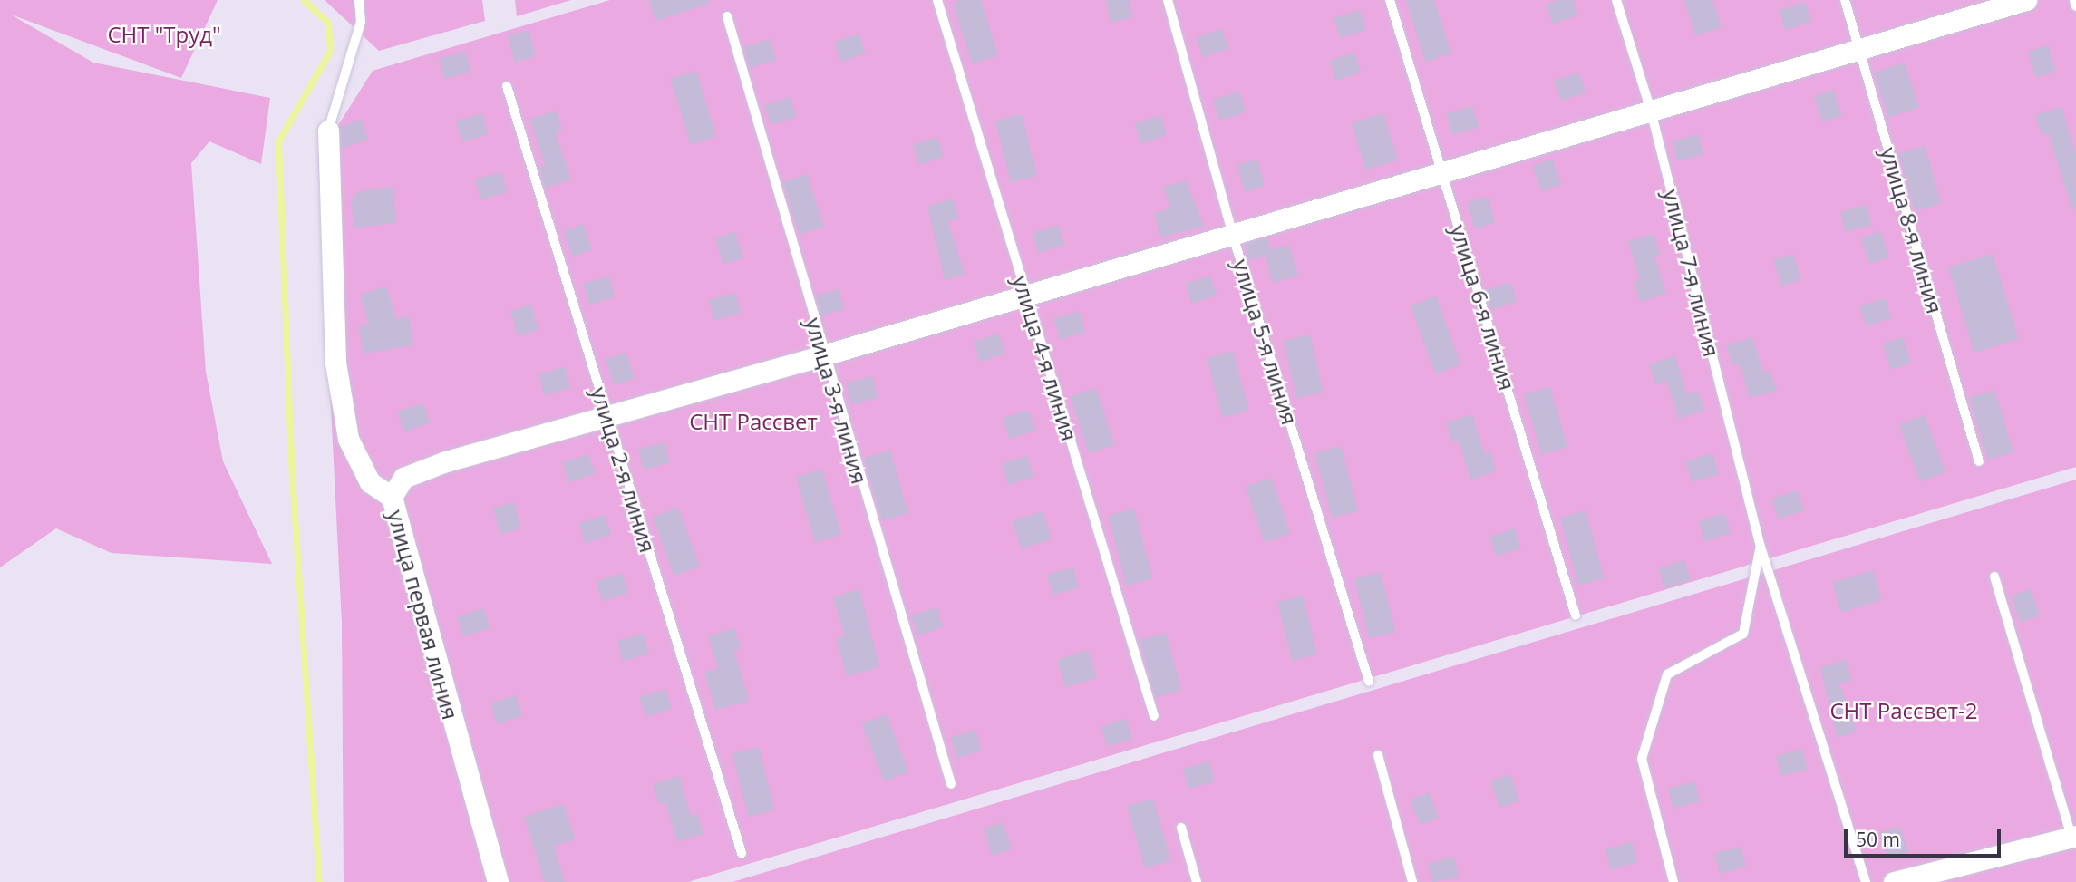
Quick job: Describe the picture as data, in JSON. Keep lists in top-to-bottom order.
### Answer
{
  "streets": {
    "street": ["улица первая линия"],
    "lane": [
      "улица 8-я линия",
      "улица 7-я линия",
      "улица 6-я линия",
      "улица 5-я линия",
      "улица 4-я линия",
      "улица 3-я линия",
      "улица 2-я линия"
    ]
  },
  "parks": ["СНТ \"Труд\"", "СНТ Рассвет", "СНТ Рассвет-2"],
  "scale_bar": "50 m"
}
